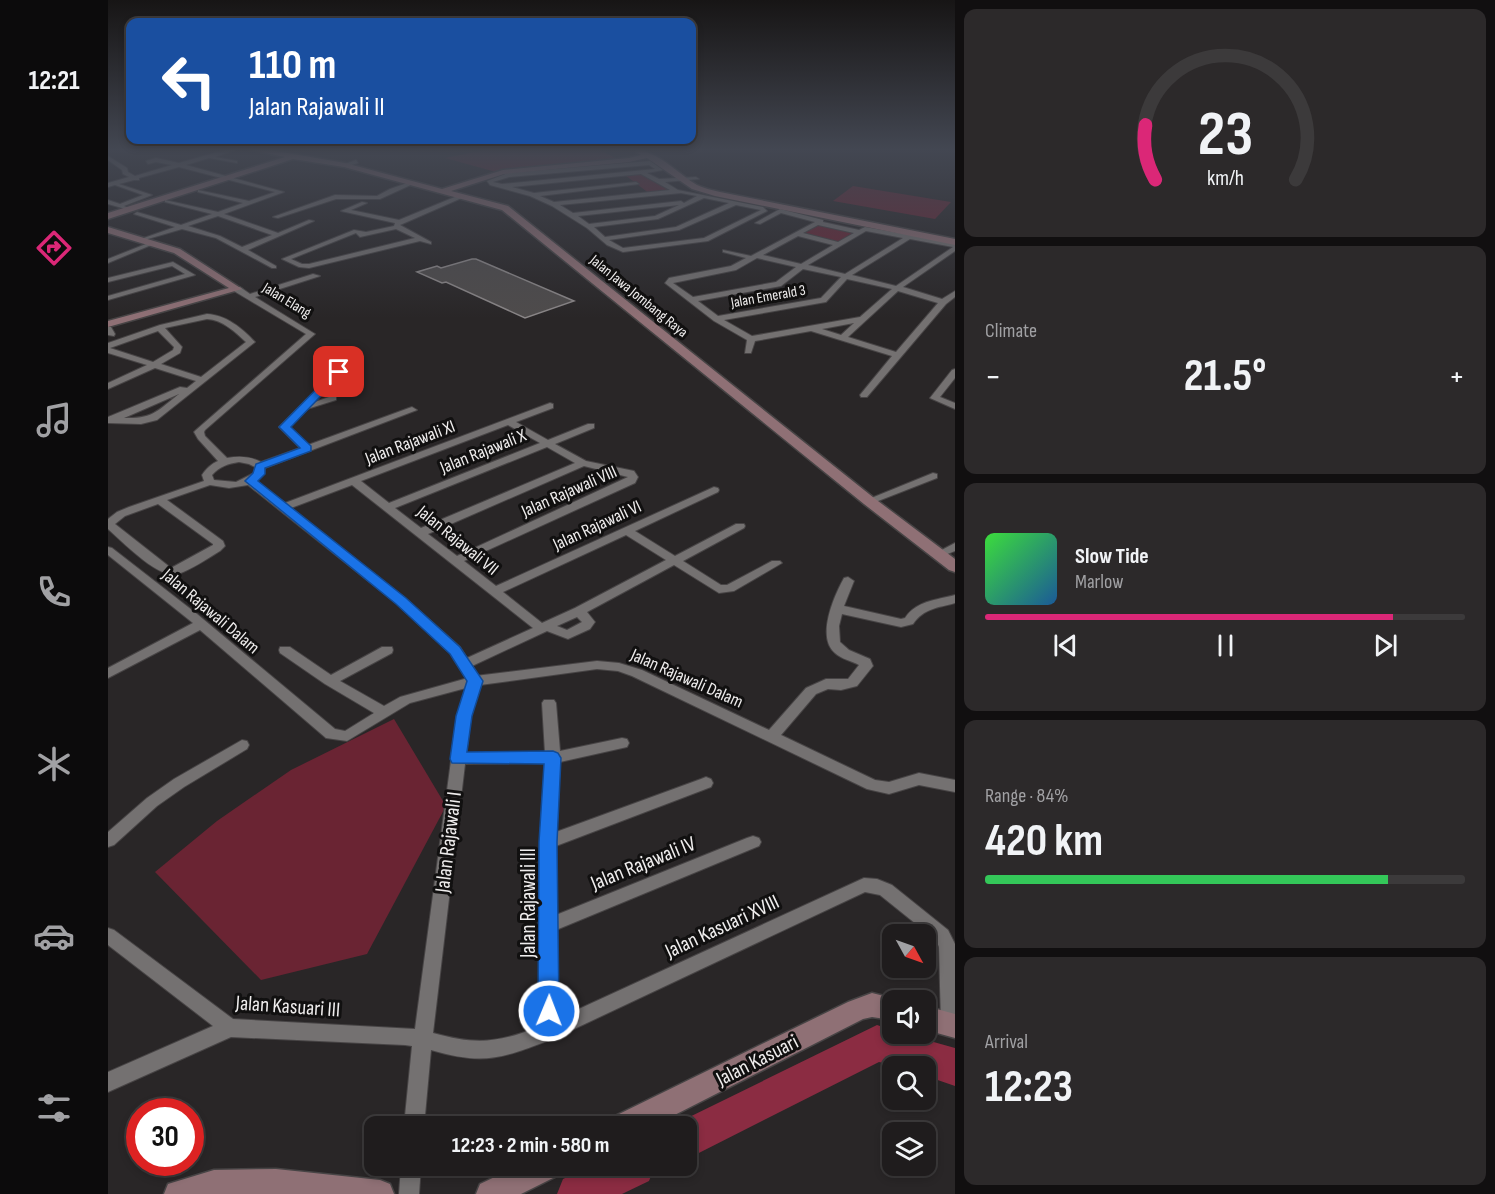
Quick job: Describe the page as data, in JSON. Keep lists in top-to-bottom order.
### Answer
{
  "streets": {
    "main road": ["Jalan Jawa Jombang Raya", "Jalan Elang", "Jalan Kasuari"],
    "street": [
      "Jalan Emerald 3",
      "Jalan Rajawali XI",
      "Jalan Rajawali X",
      "Jalan Rajawali VIII",
      "Jalan Rajawali VI",
      "Jalan Rajawali VII",
      "Jalan Rajawali Dalam",
      "Jalan Rajawali I",
      "Jalan Rajawali IV",
      "Jalan Rajawali III",
      "Jalan Kasuari XVIII",
      "Jalan Kasuari III"
    ]
  },
  "crossings": [
    ["Jalan Rajawali XI", "Jalan Rajawali VIII"],
    ["Jalan Rajawali XI", "Jalan Rajawali VII"],
    ["Jalan Rajawali X", "Jalan Rajawali VIII"],
    ["Jalan Rajawali X", "Jalan Rajawali VII"],
    ["Jalan Rajawali VIII", "Jalan Rajawali VII"],
    ["Jalan Rajawali VI", "Jalan Rajawali VII"],
    ["Jalan Rajawali Dalam", "Jalan Rajawali I"],
    ["Jalan Rajawali I", "Jalan Kasuari XVIII"],
    ["Jalan Rajawali I", "Jalan Kasuari III"],
    ["Jalan Rajawali IV", "Jalan Rajawali III"],
    ["Jalan Rajawali III", "Jalan Kasuari XVIII"],
    ["Jalan Kasuari XVIII", "Jalan Kasuari III"]
  ],
  "north": "bottom right",
  "page": {
    "tabs": "12:21",
    "turn": ["110 m", "Jalan Rajawali II"],
    "tile": [
      "Climate",
      ["Range · 84%", "420 km"],
      ["Arrival", "12:23"]
    ],
    "heat": ["−", "21.5°", "+"],
    "song": ["Slow Tide", "Marlow"],
    "limit": "30",
    "trip": "12:23 · 2 min · 580 m",
    "gauge": ["23", "km/h"]
  }
}
